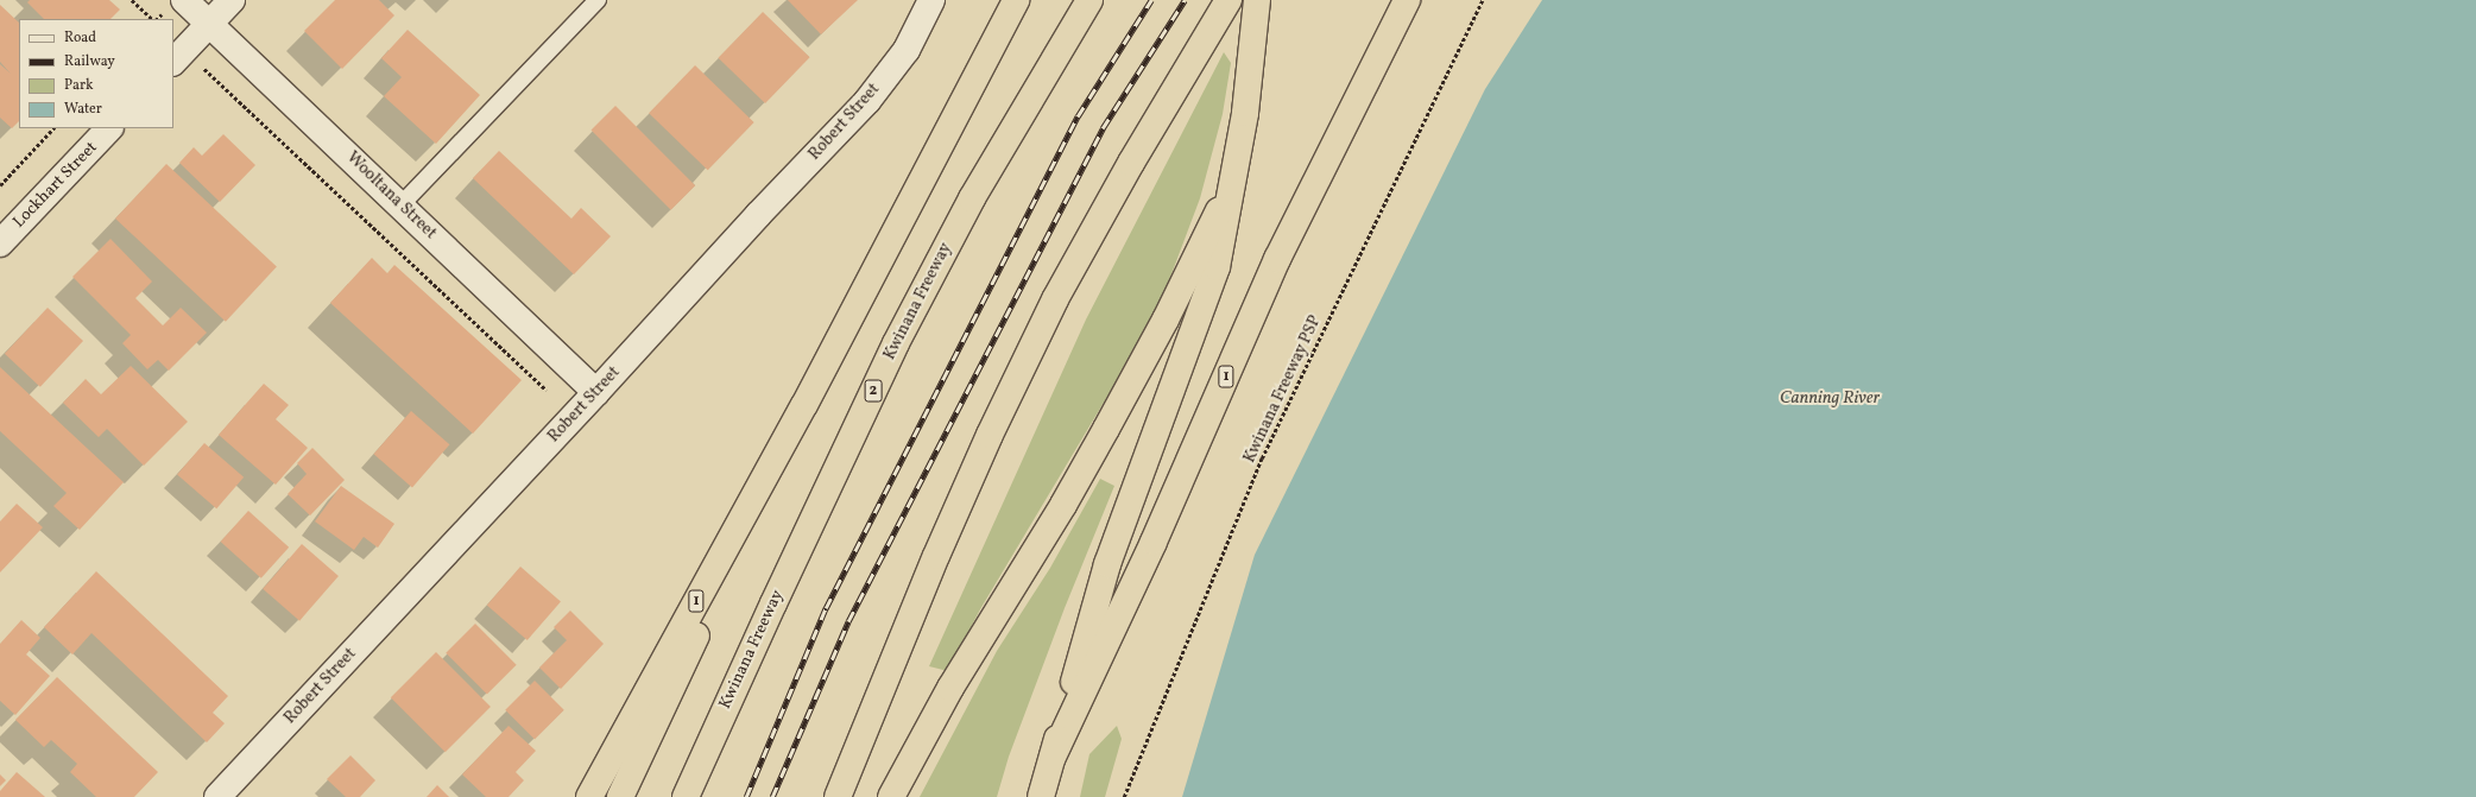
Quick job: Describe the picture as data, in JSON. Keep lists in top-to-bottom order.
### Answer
{
  "streets": {
    "highway": ["Kwinana Freeway", "1", "2"],
    "street": ["Robert Street", "Lockhart Street", "Wooltana Street"],
    "path": ["Kwinana Freeway PSP"]
  },
  "crossings": [
    ["Robert Street", "Wooltana Street"]
  ],
  "water": ["Canning River"],
  "legend": [
    "Road",
    "Railway",
    "Park",
    "Water"
  ]
}
